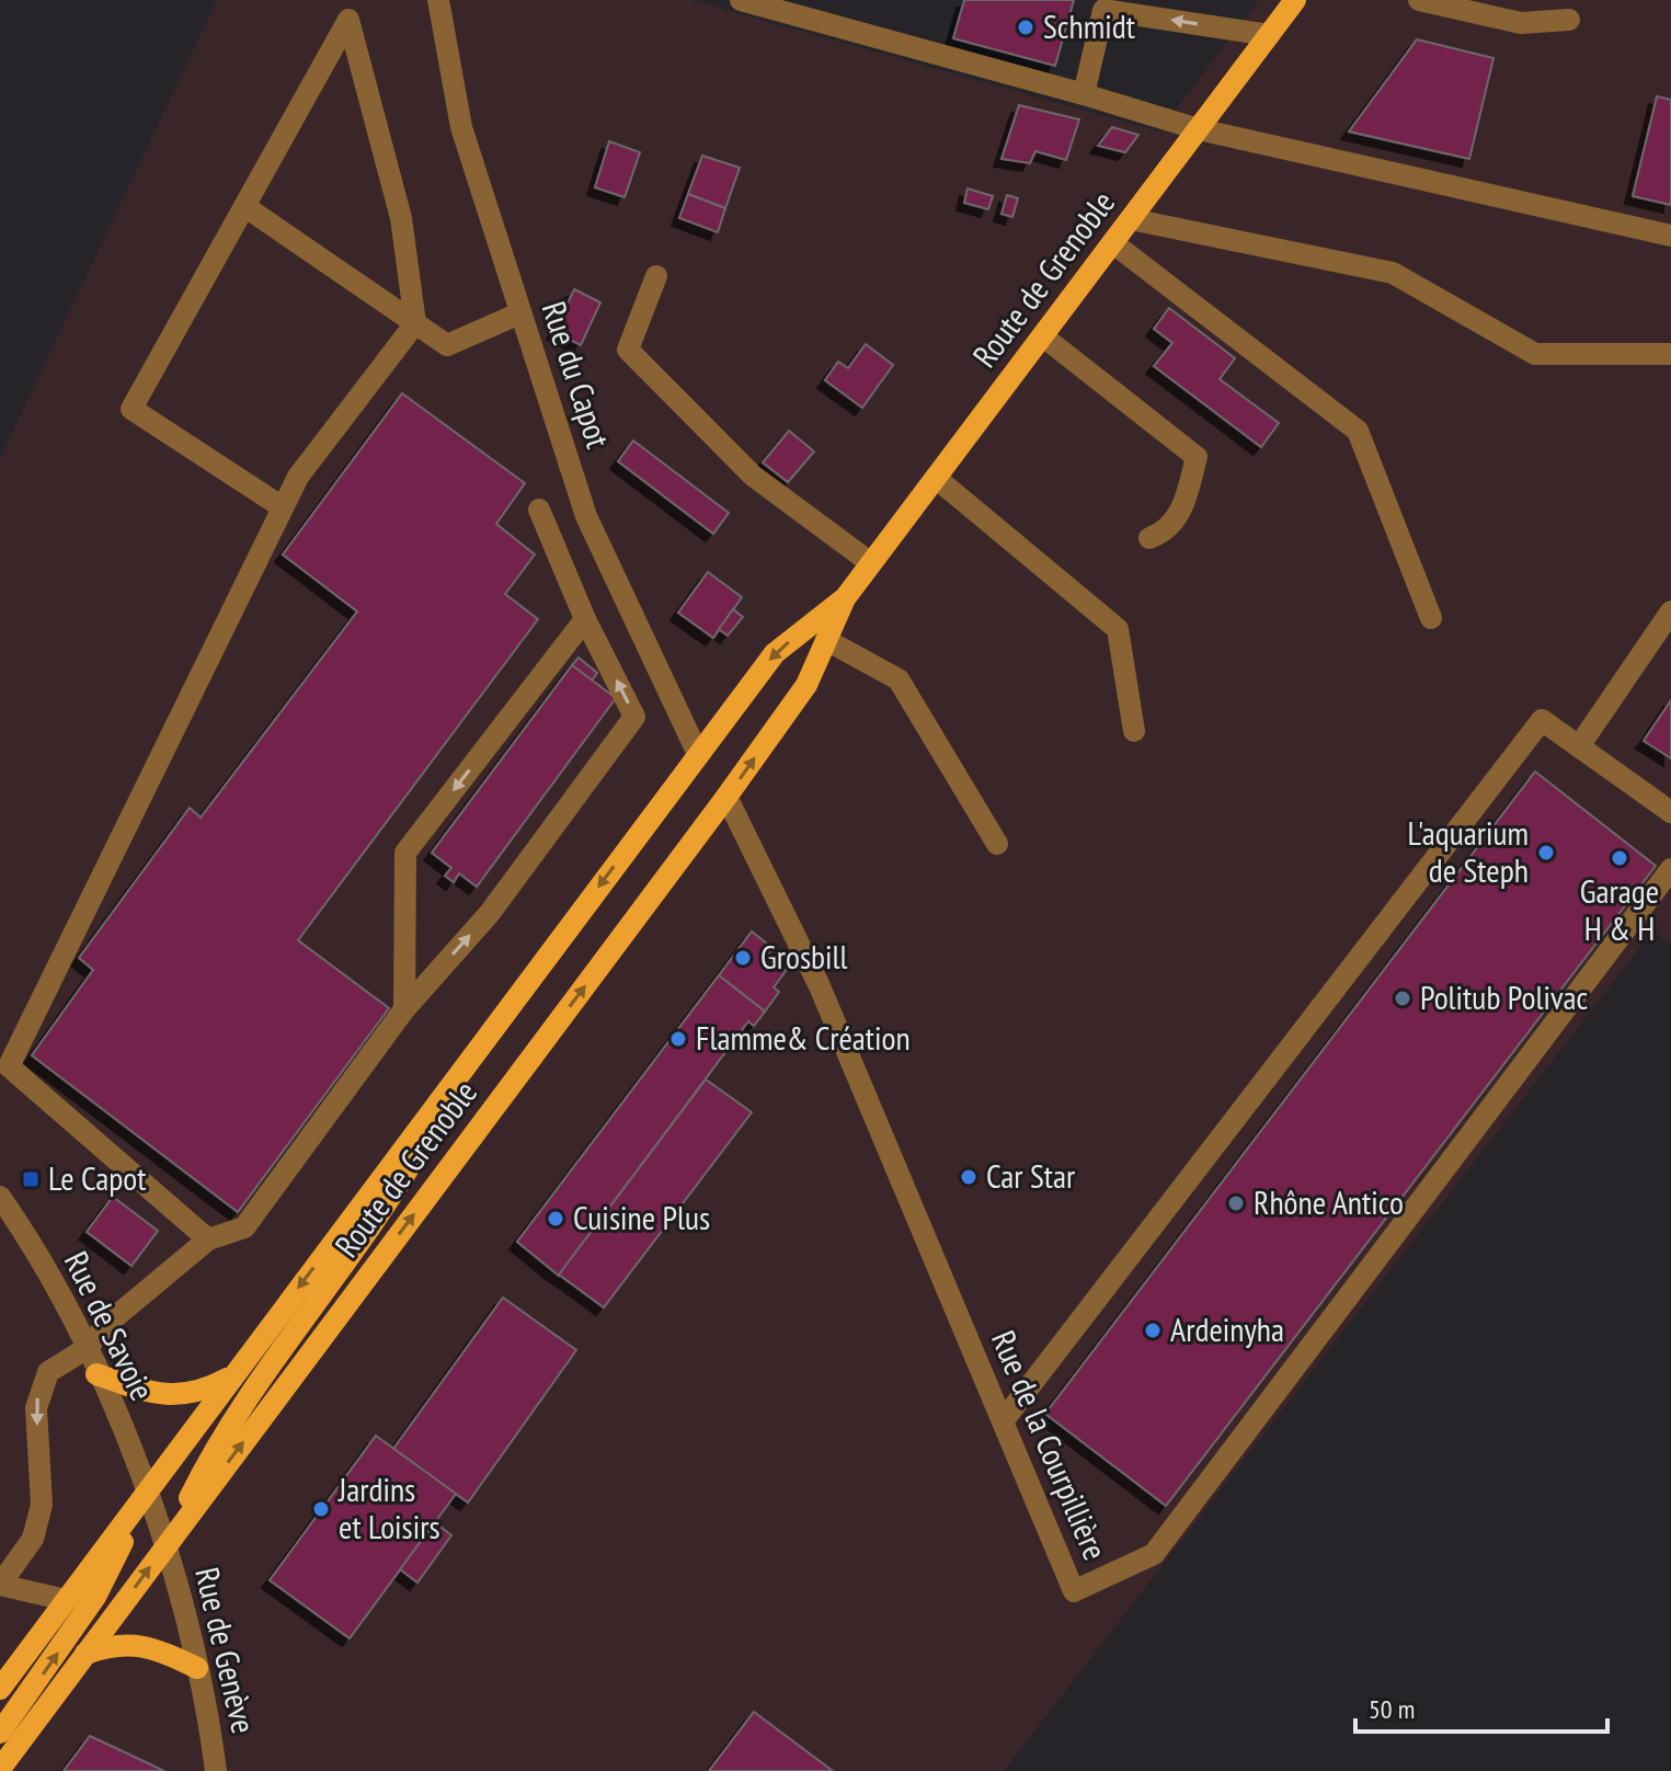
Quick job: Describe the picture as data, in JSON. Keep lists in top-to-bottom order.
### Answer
{
  "streets": {
    "main road": ["Route de Grenoble"],
    "street": [
      "Rue du Capot",
      "Rue de Savoie",
      "Rue de la Courpillière",
      "Rue de Genève"
    ]
  },
  "crossings": [
    ["Route de Grenoble", "Rue du Capot"],
    ["Route de Grenoble", "Rue de Savoie"],
    ["Route de Grenoble", "Rue de la Courpillière"],
    ["Route de Grenoble", "Rue de Genève"],
    ["Rue de Savoie", "Rue de Genève"]
  ],
  "places": {
    "other": [
      "Schmidt",
      "L'aquarium de Steph",
      "Garage H & H",
      "Grosbill",
      "Politub Polivac",
      "Flamme& Création",
      "Car Star",
      "Rhône Antico",
      "Cuisine Plus",
      "Ardeinyha",
      "Jardins et Loisirs"
    ],
    "transit": ["Le Capot"]
  },
  "scale_bar": "50 m"
}
